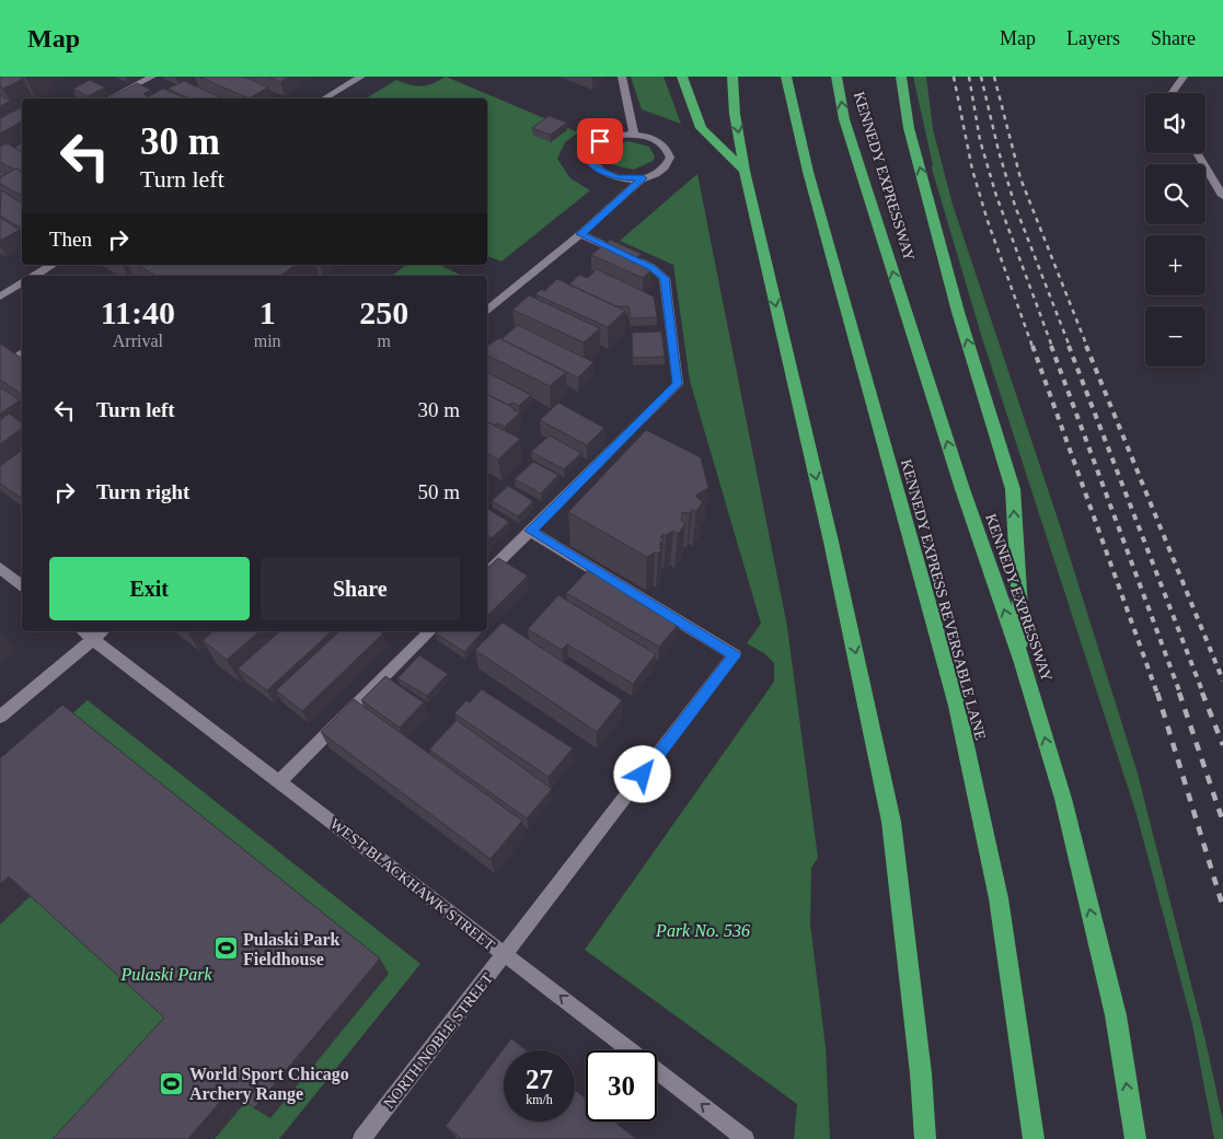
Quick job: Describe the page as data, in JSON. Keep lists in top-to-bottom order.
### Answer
{
  "streets": {
    "highway": ["KENNEDY EXPRESSWAY", "KENNEDY EXPRESS REVERSABLE LANE"],
    "street": ["WEST BLACKHAWK STREET", "NORTH NOBLE STREET"]
  },
  "crossings": [
    ["WEST BLACKHAWK STREET", "NORTH NOBLE STREET"]
  ],
  "one_way": ["WEST BLACKHAWK STREET"],
  "parks": ["Park No. 536", "Pulaski Park"],
  "places": {
    "sports": ["Pulaski Park Fieldhouse", "World Sport Chicago Archery Range"]
  },
  "page": {
    "header": "Map",
    "nav": ["Map", "Layers", "Share"],
    "map_buttons": ["+", "−"],
    "turn": ["30 m", "Turn left"],
    "then": "Then",
    "eta": [
      "11:40",
      "Arrival",
      "1",
      "min",
      "250",
      "m"
    ],
    "list": [
      {
        "name": "Turn left",
        "value": "30 m"
      },
      {
        "name": "Turn right",
        "value": "50 m"
      }
    ],
    "buttons": ["Exit", "Share"],
    "speed": "27 km/h",
    "limit": "30"
  }
}
